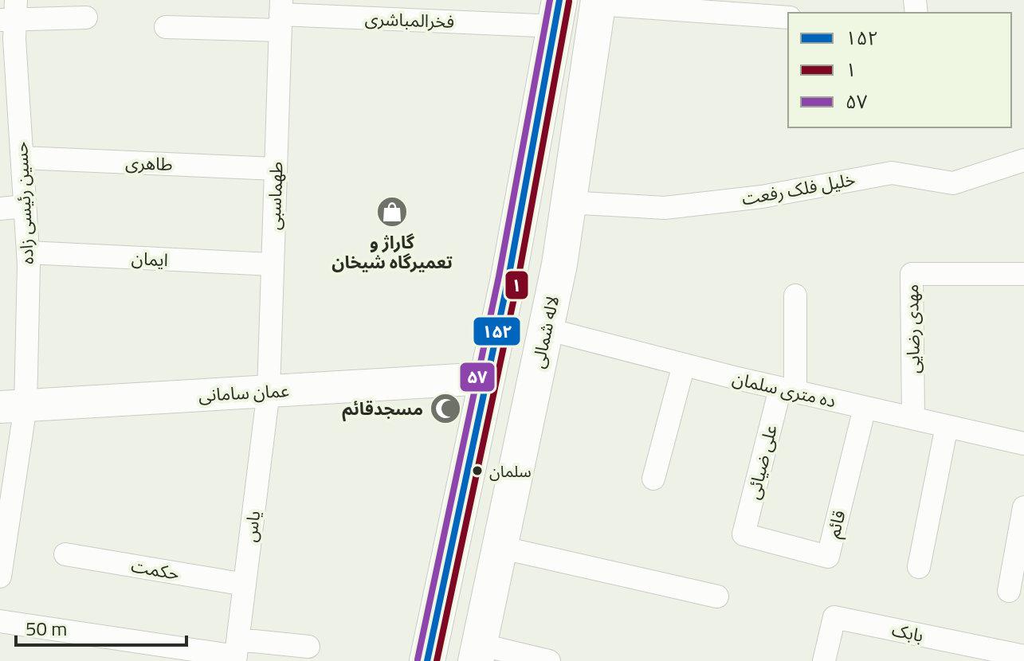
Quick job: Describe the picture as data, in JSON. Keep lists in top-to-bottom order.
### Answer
{
  "streets": {
    "main road": ["لاله شمالی"],
    "street": [
      "فخرالمباشری",
      "طاهری",
      "خلیل فلک رفعت",
      "طهماسبی",
      "حسین رئیسی زاده",
      "ایمان",
      "مهدی رضایی",
      "ده متری سلمان",
      "عمان سامانی",
      "علی ضیائی",
      "قائم",
      "یاس",
      "حکمت",
      "بابک"
    ]
  },
  "crossings": [
    ["فخرالمباشری", "طهماسبی"],
    ["طاهری", "طهماسبی"],
    ["طاهری", "حسین رئیسی زاده"],
    ["خلیل فلک رفعت", "لاله شمالی"],
    ["طهماسبی", "ایمان"],
    ["طهماسبی", "عمان سامانی"],
    ["طهماسبی", "یاس"],
    ["حسین رئیسی زاده", "ایمان"],
    ["حسین رئیسی زاده", "عمان سامانی"],
    ["مهدی رضایی", "ده متری سلمان"],
    ["لاله شمالی", "ده متری سلمان"],
    ["ده متری سلمان", "علی ضیائی"],
    ["ده متری سلمان", "قائم"],
    ["عمان سامانی", "یاس"],
    ["علی ضیائی", "قائم"],
    ["یاس", "حکمت"]
  ],
  "places": {
    "shop": ["گاراژ و تعمیرگاه شیخان"],
    "mosque": ["مسجدقائم"],
    "other": ["سلمان"]
  },
  "lines": ["transit line ۱۵۲", "transit line ۵۷", "transit line ۱"],
  "legend": ["۱۵۲", "۱", "۵۷"],
  "scale_bar": "50 m"
}
